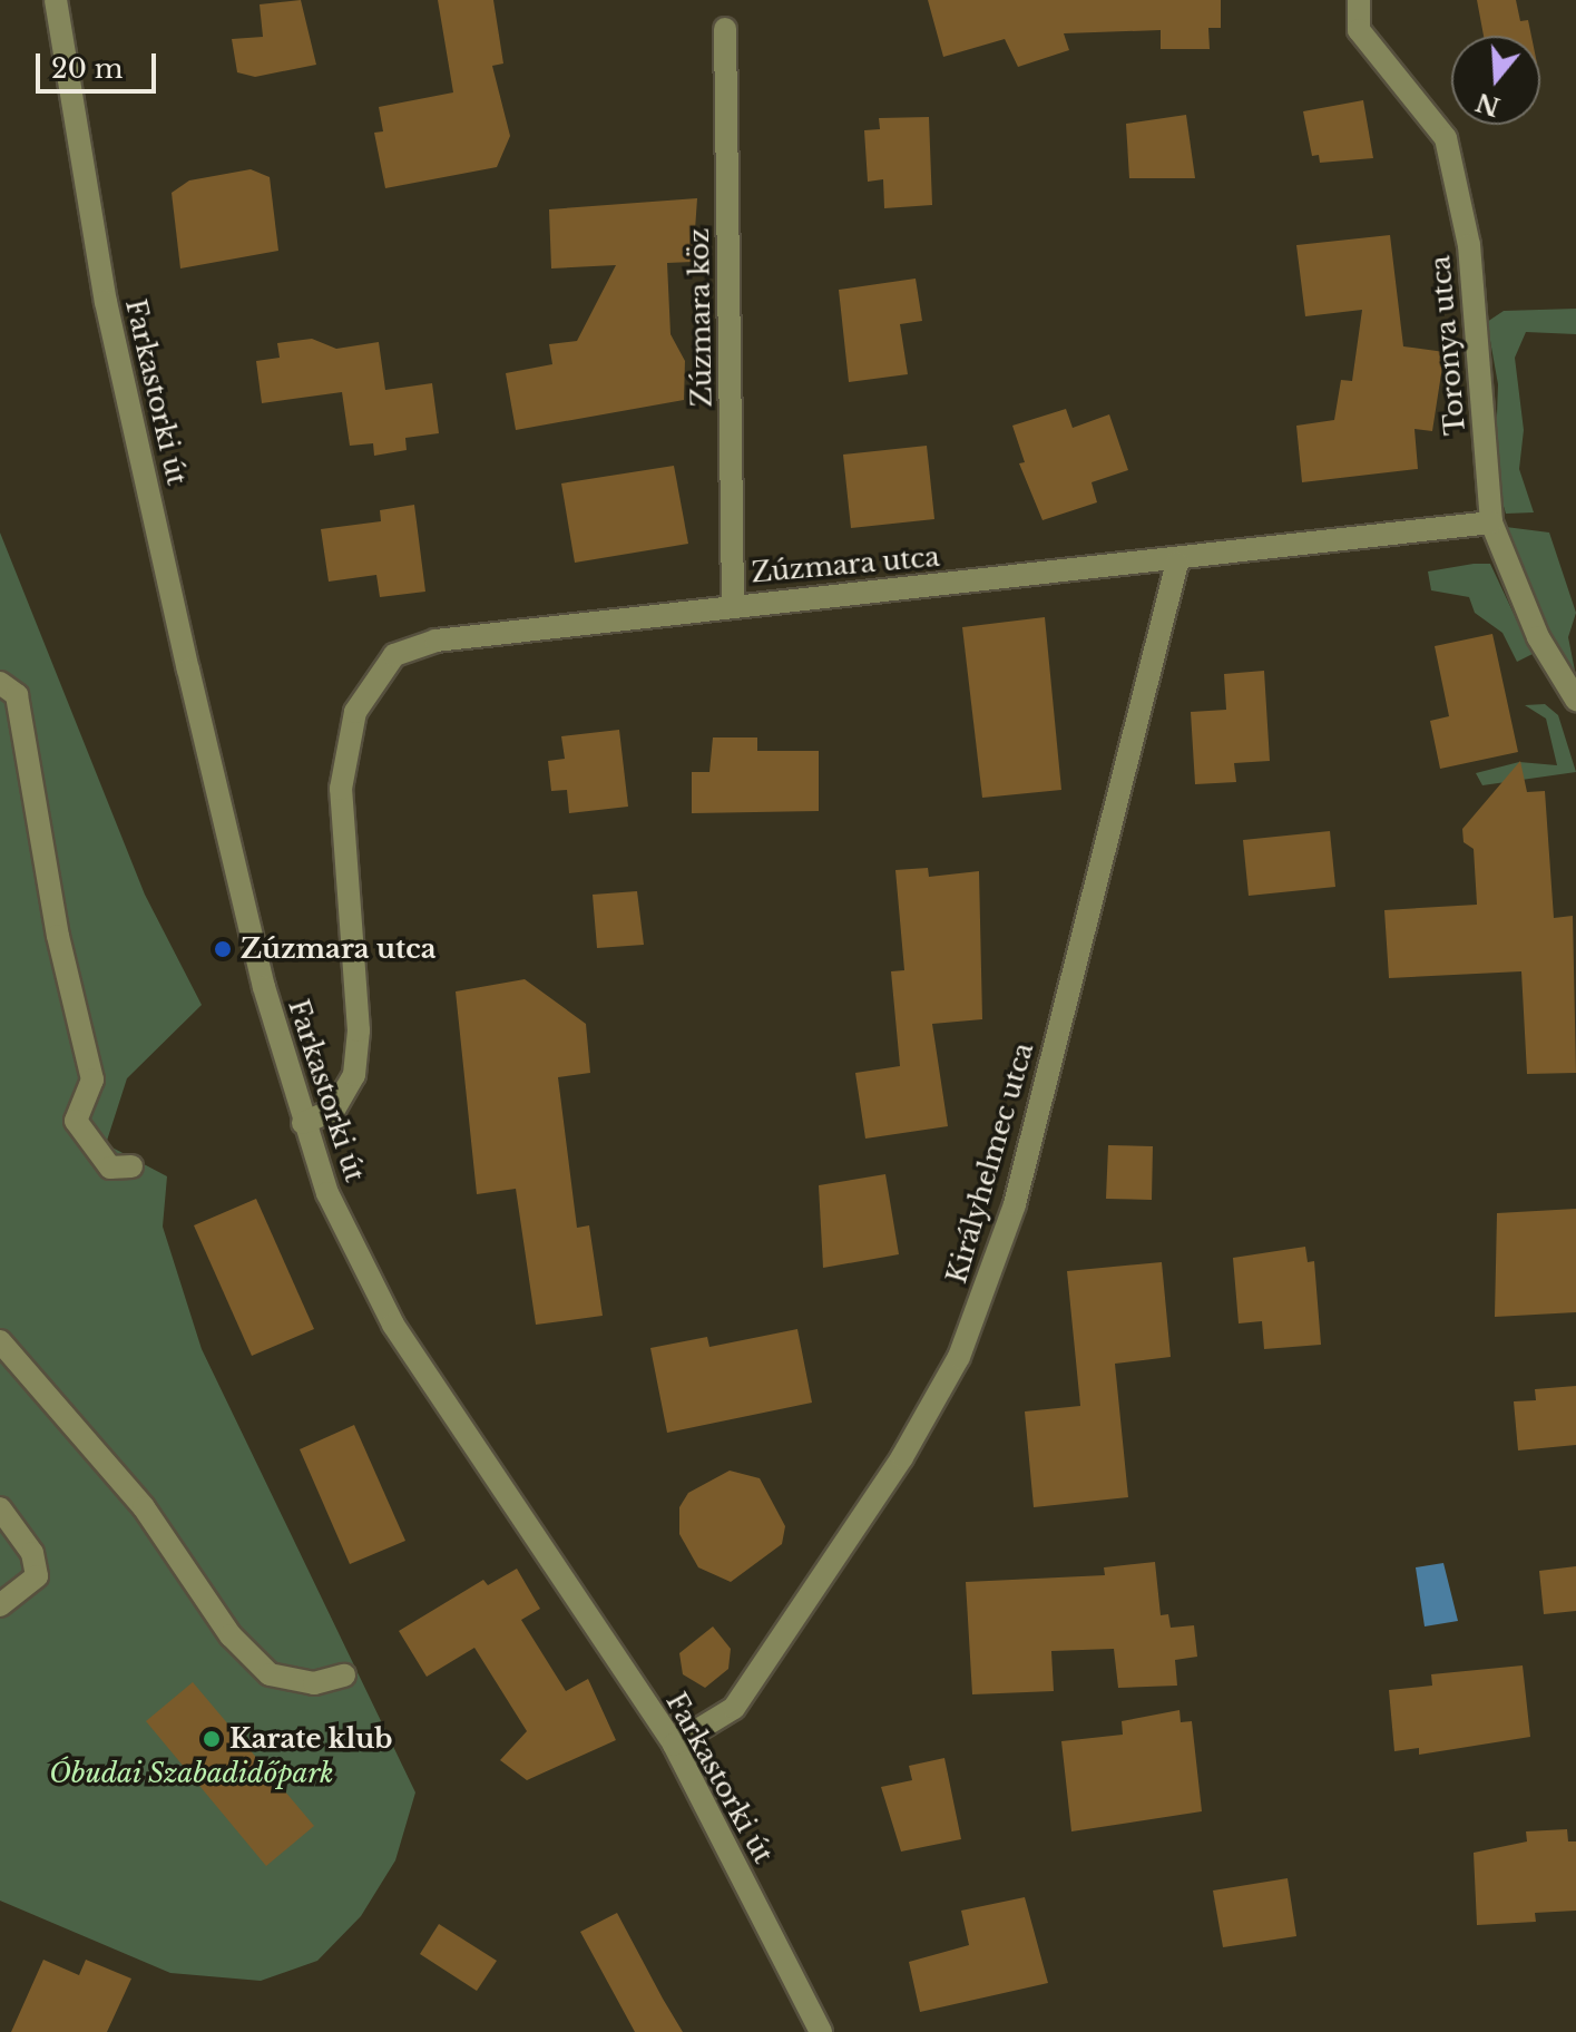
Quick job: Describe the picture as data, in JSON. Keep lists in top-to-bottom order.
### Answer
{
  "streets": {
    "street": [
      "Zúzmara köz",
      "Toronya utca",
      "Farkastorki út",
      "Zúzmara utca",
      "Királyhelmec utca"
    ]
  },
  "crossings": [
    ["Zúzmara köz", "Zúzmara utca"],
    ["Toronya utca", "Zúzmara utca"],
    ["Farkastorki út", "Zúzmara utca"],
    ["Farkastorki út", "Királyhelmec utca"],
    ["Zúzmara utca", "Királyhelmec utca"]
  ],
  "parks": ["Óbudai Szabadidőpark"],
  "places": ["Zúzmara utca", "Karate klub"],
  "scale_bar": "20 m",
  "north": "bottom"
}
